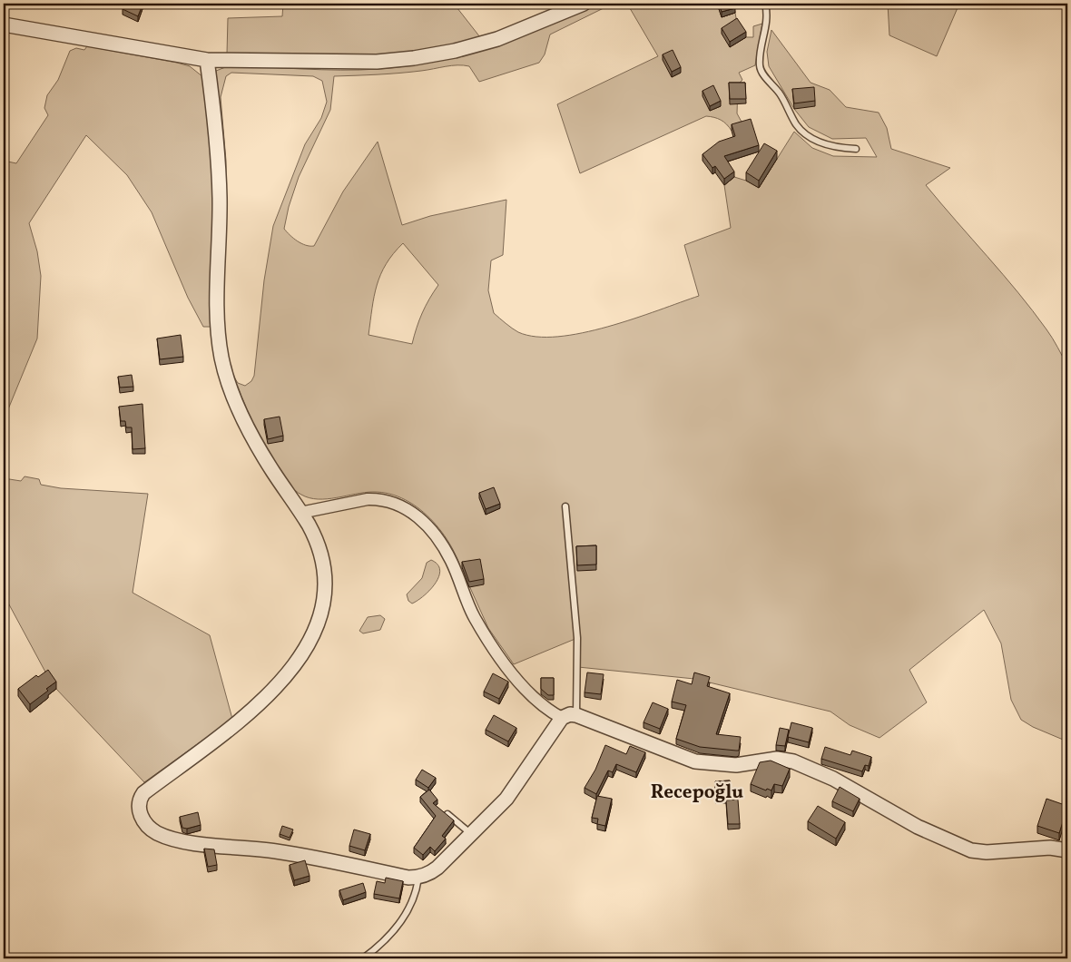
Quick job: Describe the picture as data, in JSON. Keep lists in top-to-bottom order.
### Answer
{
  "districts": ["Recepoğlu"]
}
